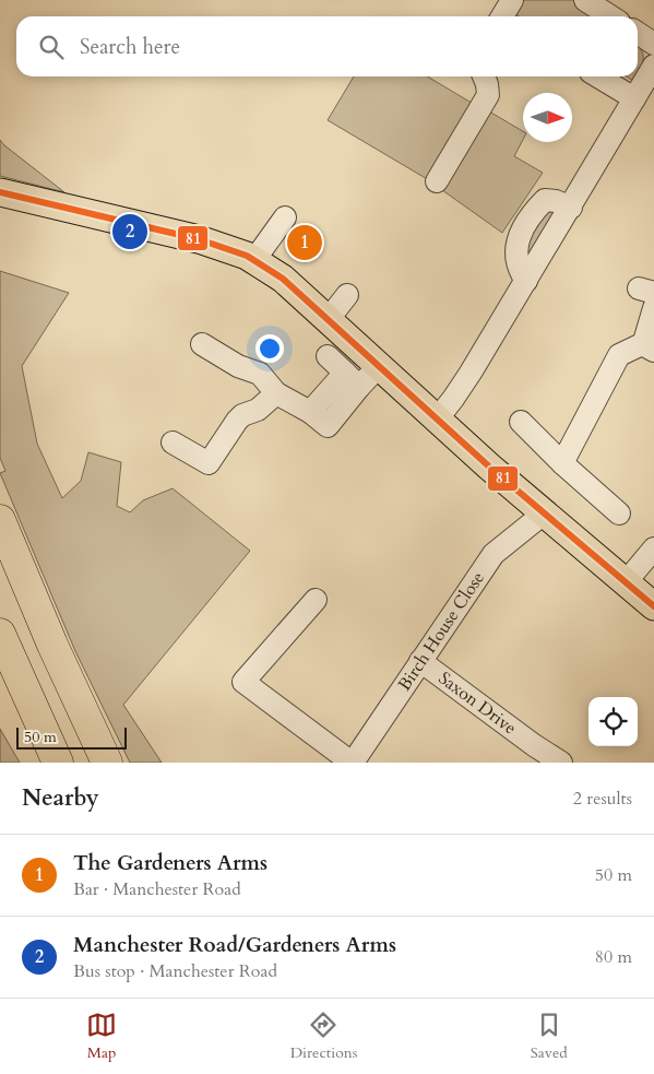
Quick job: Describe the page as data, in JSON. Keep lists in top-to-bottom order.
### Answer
{
  "streets": {
    "street": ["Birch House Close", "Saxon Drive"]
  },
  "crossings": [
    ["Birch House Close", "Saxon Drive"]
  ],
  "lines": ["transit line 81"],
  "scale_bar": "50 m",
  "north": "right",
  "page": {
    "search": "Search here",
    "pins": ["2", "1"],
    "scale": "50 m",
    "heading": ["Nearby", "2 results"],
    "list": [
      {
        "mark": "1",
        "name": "The Gardeners Arms",
        "note": "Bar · Manchester Road",
        "value": "50 m"
      },
      {
        "mark": "2",
        "name": "Manchester Road/Gardeners Arms",
        "note": "Bus stop · Manchester Road",
        "value": "80 m"
      }
    ],
    "nav": ["Map", "Directions", "Saved"]
  }
}
